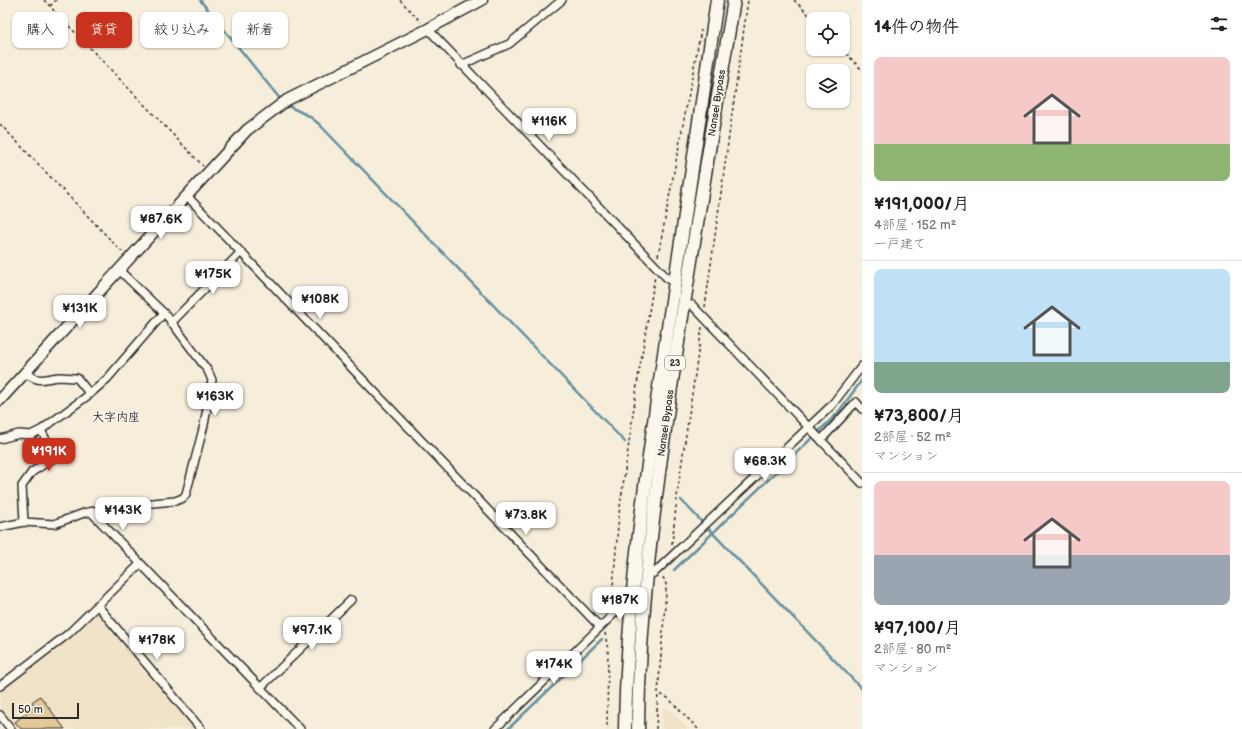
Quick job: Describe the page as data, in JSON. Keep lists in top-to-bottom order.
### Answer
{
  "streets": {
    "highway": ["Nansei Bypass", "23"]
  },
  "districts": ["大字内座"],
  "scale_bar": "50 m",
  "page": {
    "heading": "14件の物件",
    "chip": [
      "購入",
      "賃貸",
      "絞り込み",
      "新着"
    ],
    "list": [
      {
        "name": "¥191,000/月",
        "note": "4部屋 · 152 m² · 一戸建て"
      },
      {
        "name": "¥73,800/月",
        "note": "2部屋 · 52 m² · マンション"
      },
      {
        "name": "¥97,100/月",
        "note": "2部屋 · 80 m² · マンション"
      }
    ],
    "price": [
      "¥116K",
      "¥87.6K",
      "¥175K",
      "¥108K",
      "¥131K",
      "¥163K",
      "¥191K",
      "¥68.3K",
      "¥143K",
      "¥73.8K",
      "¥187K",
      "¥97.1K",
      "¥178K",
      "¥174K"
    ],
    "scale": "50 m"
  }
}
